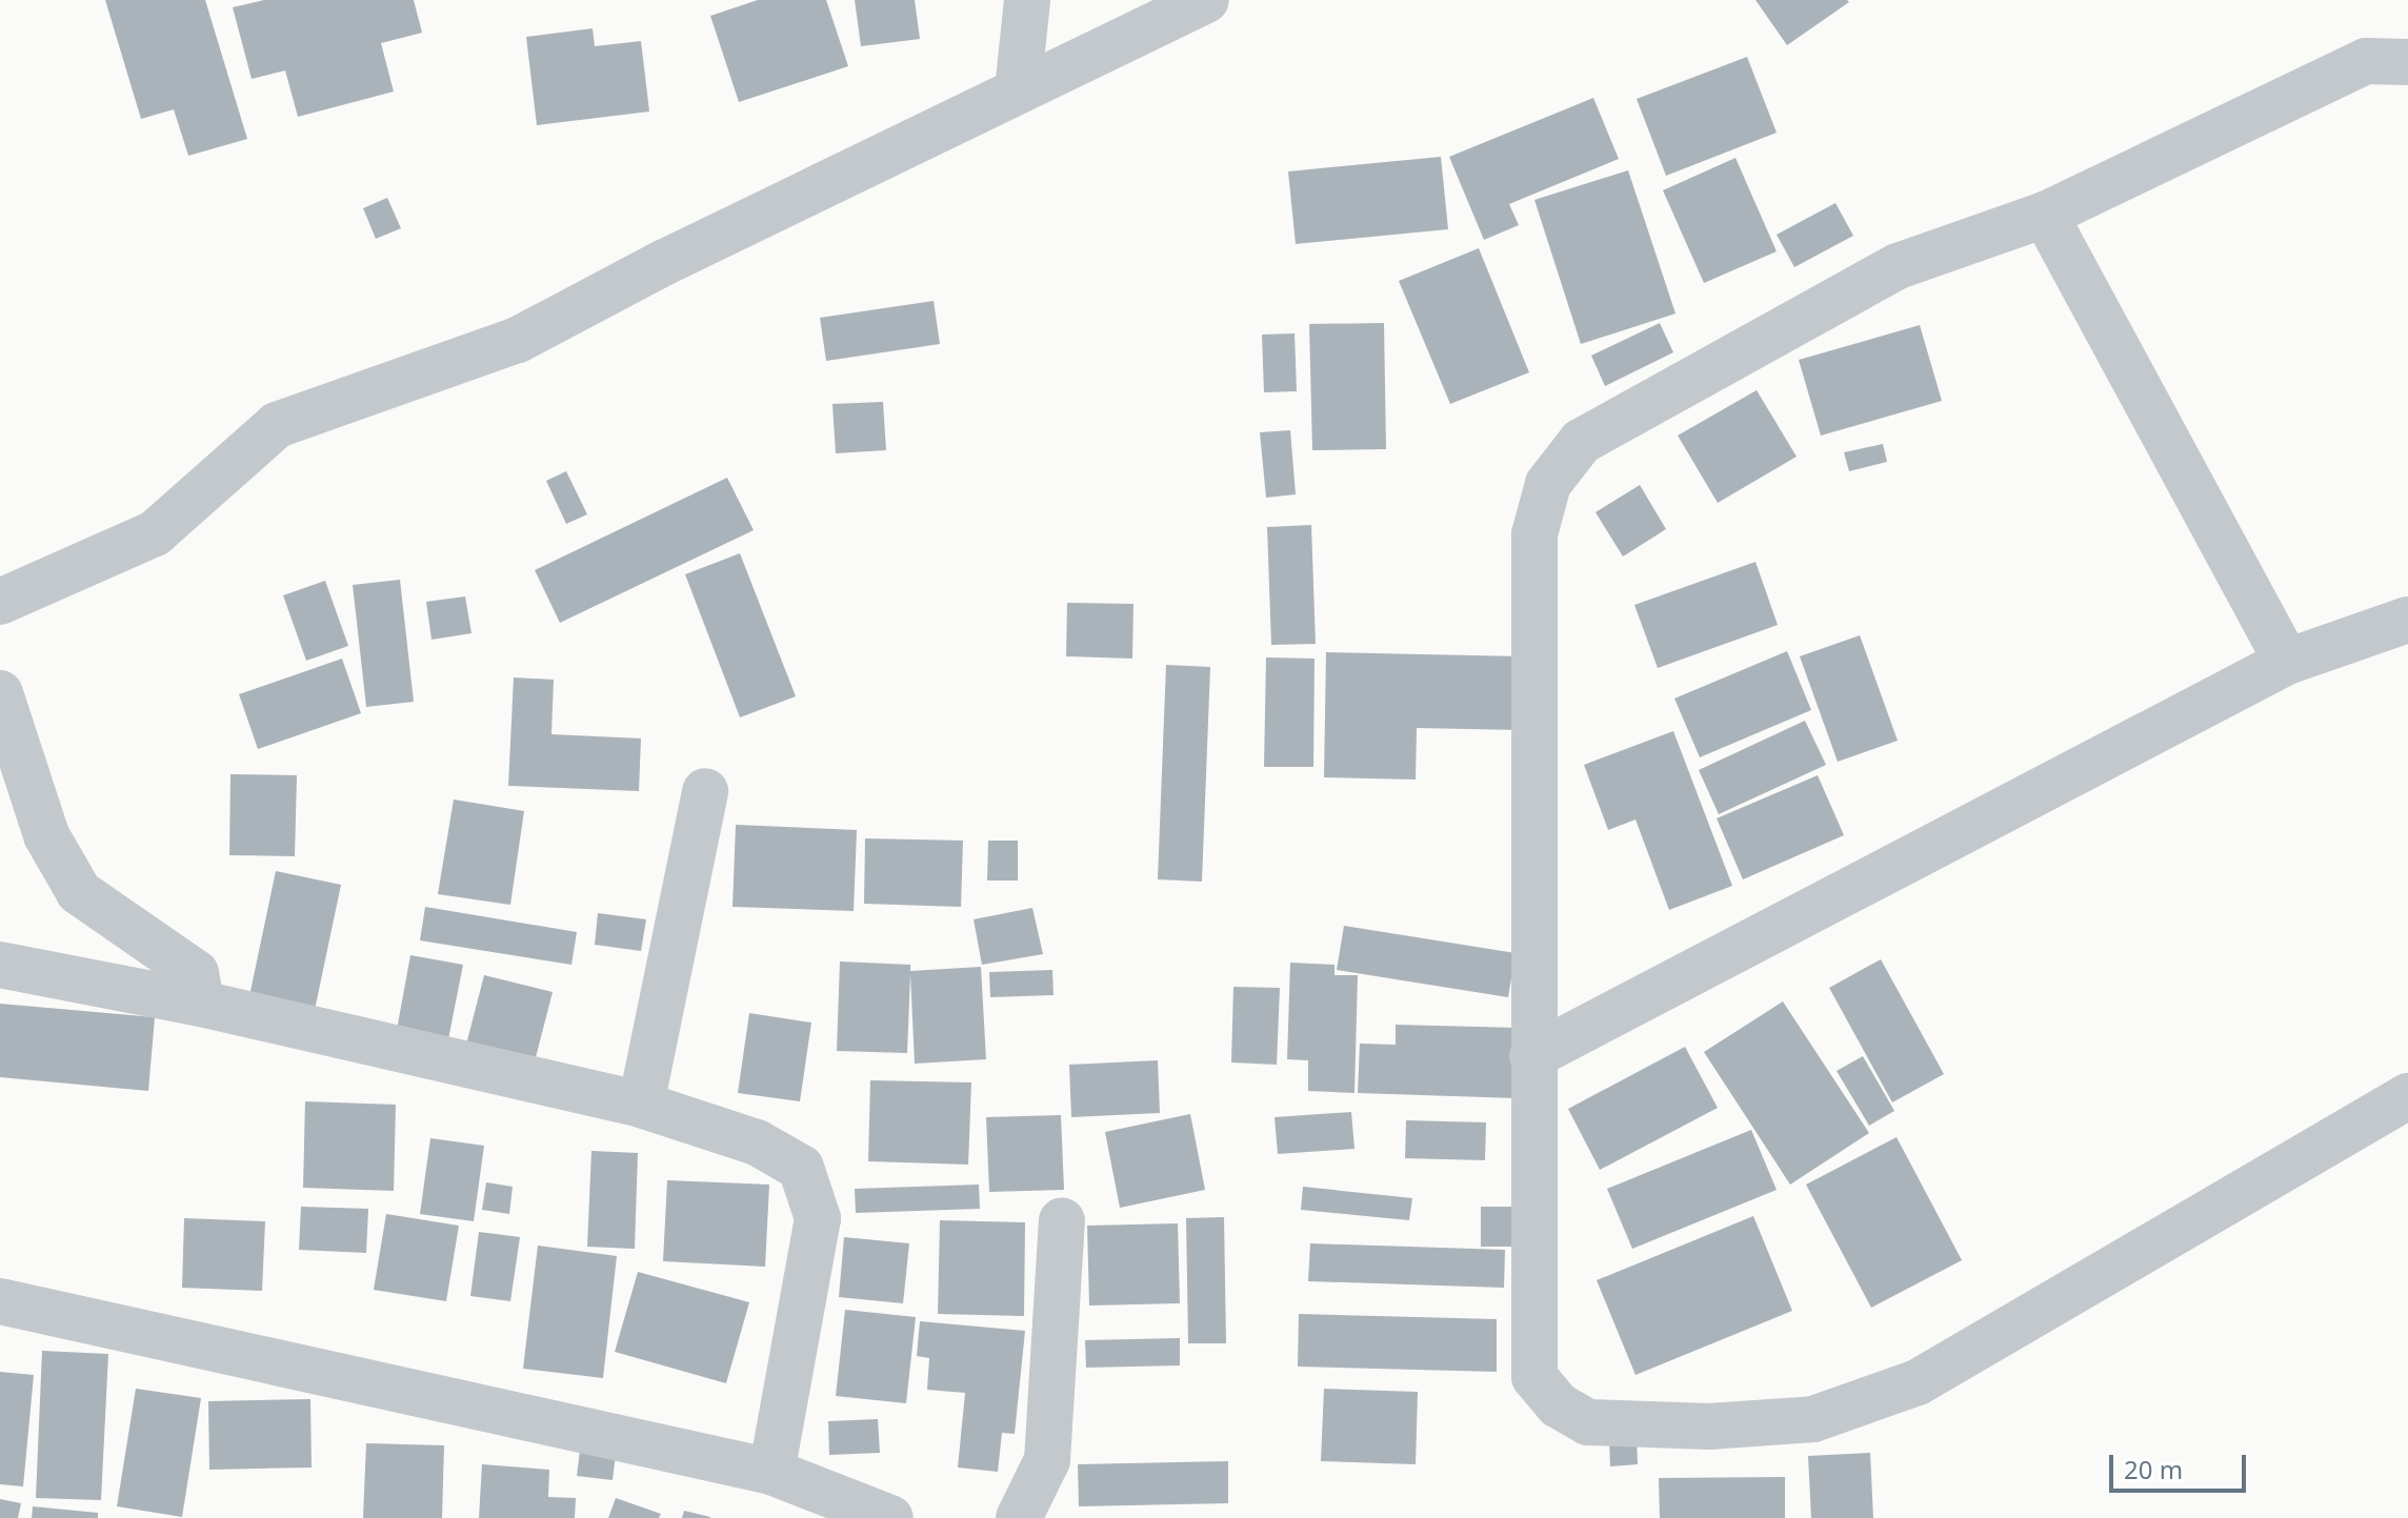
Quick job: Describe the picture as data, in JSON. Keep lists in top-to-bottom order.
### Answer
{
  "scale_bar": "20 m"
}
